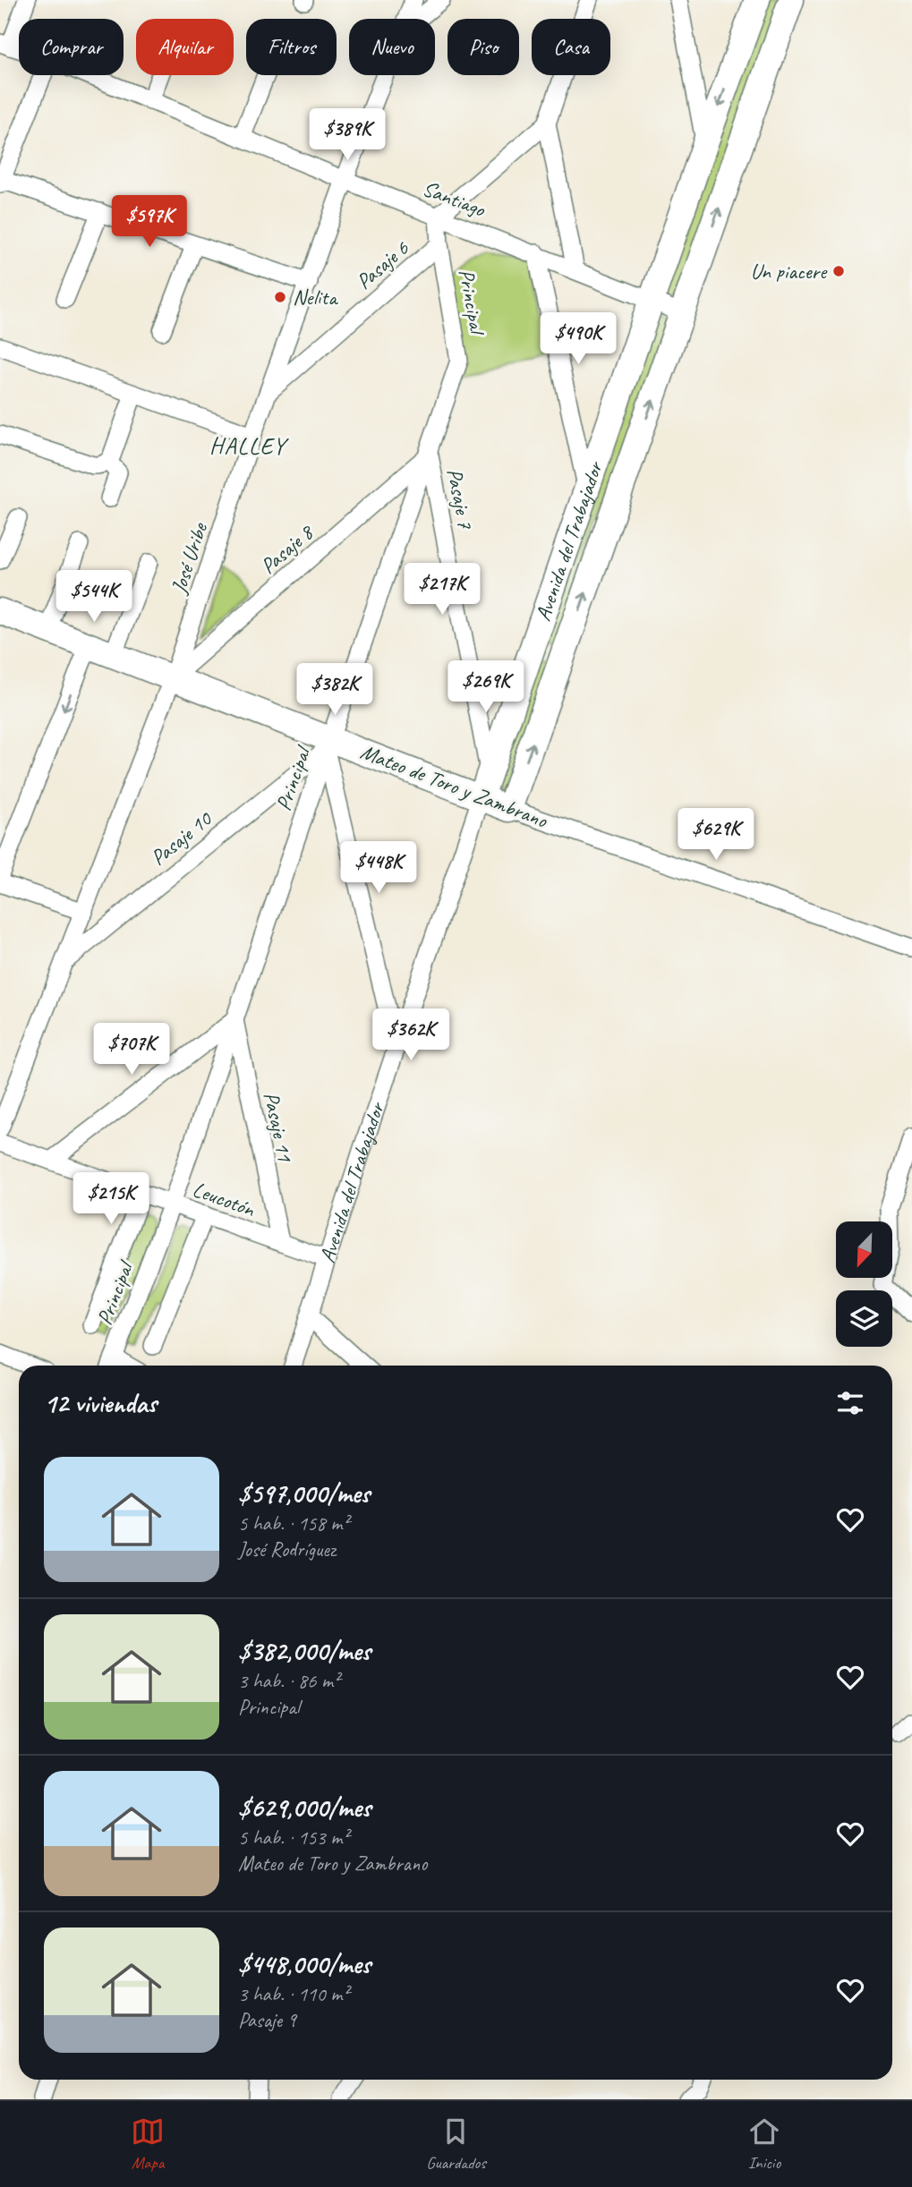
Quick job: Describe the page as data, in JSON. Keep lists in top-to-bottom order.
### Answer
{
  "streets": {
    "street": [
      "Santiago",
      "Pasaje 6",
      "Principal",
      "Pasaje 7",
      "Avenida del Trabajador",
      "Pasaje 8",
      "José Uribe",
      "Mateo de Toro y Zambrano",
      "Pasaje 10",
      "Pasaje 11",
      "Leucotón"
    ]
  },
  "crossings": [
    ["Santiago", "Principal"],
    ["Santiago", "Avenida del Trabajador"],
    ["Santiago", "José Uribe"],
    ["Pasaje 6", "Principal"],
    ["Pasaje 6", "José Uribe"],
    ["Principal", "Pasaje 7"],
    ["Principal", "Pasaje 8"],
    ["Principal", "Mateo de Toro y Zambrano"],
    ["Principal", "Pasaje 10"],
    ["Principal", "Pasaje 11"],
    ["Principal", "Leucotón"],
    ["Pasaje 7", "Avenida del Trabajador"],
    ["Pasaje 7", "Pasaje 8"],
    ["Avenida del Trabajador", "Mateo de Toro y Zambrano"],
    ["Avenida del Trabajador", "Leucotón"],
    ["Pasaje 8", "José Uribe"],
    ["Pasaje 8", "Mateo de Toro y Zambrano"],
    ["José Uribe", "Mateo de Toro y Zambrano"],
    ["José Uribe", "Pasaje 10"],
    ["Mateo de Toro y Zambrano", "Pasaje 10"],
    ["Pasaje 11", "Leucotón"]
  ],
  "districts": ["HALLEY"],
  "places": ["Un piacere", "Nelita"],
  "north": "bottom left",
  "page": {
    "chip": [
      "Comprar",
      "Alquilar",
      "Filtros",
      "Nuevo",
      "Piso",
      "Casa"
    ],
    "price": [
      "$389K",
      "$597K",
      "$490K",
      "$217K",
      "$544K",
      "$269K",
      "$382K",
      "$629K",
      "$448K",
      "$362K",
      "$707K",
      "$215K"
    ],
    "heading": "12 viviendas",
    "list": [
      {
        "name": "$597,000/mes",
        "note": "5 hab. · 158 m² · José Rodríguez"
      },
      {
        "name": "$382,000/mes",
        "note": "3 hab. · 86 m² · Principal"
      },
      {
        "name": "$629,000/mes",
        "note": "5 hab. · 153 m² · Mateo de Toro y Zambrano"
      },
      {
        "name": "$448,000/mes",
        "note": "3 hab. · 110 m² · Pasaje 9"
      }
    ],
    "tabs": ["Mapa", "Guardados", "Inicio"]
  }
}
